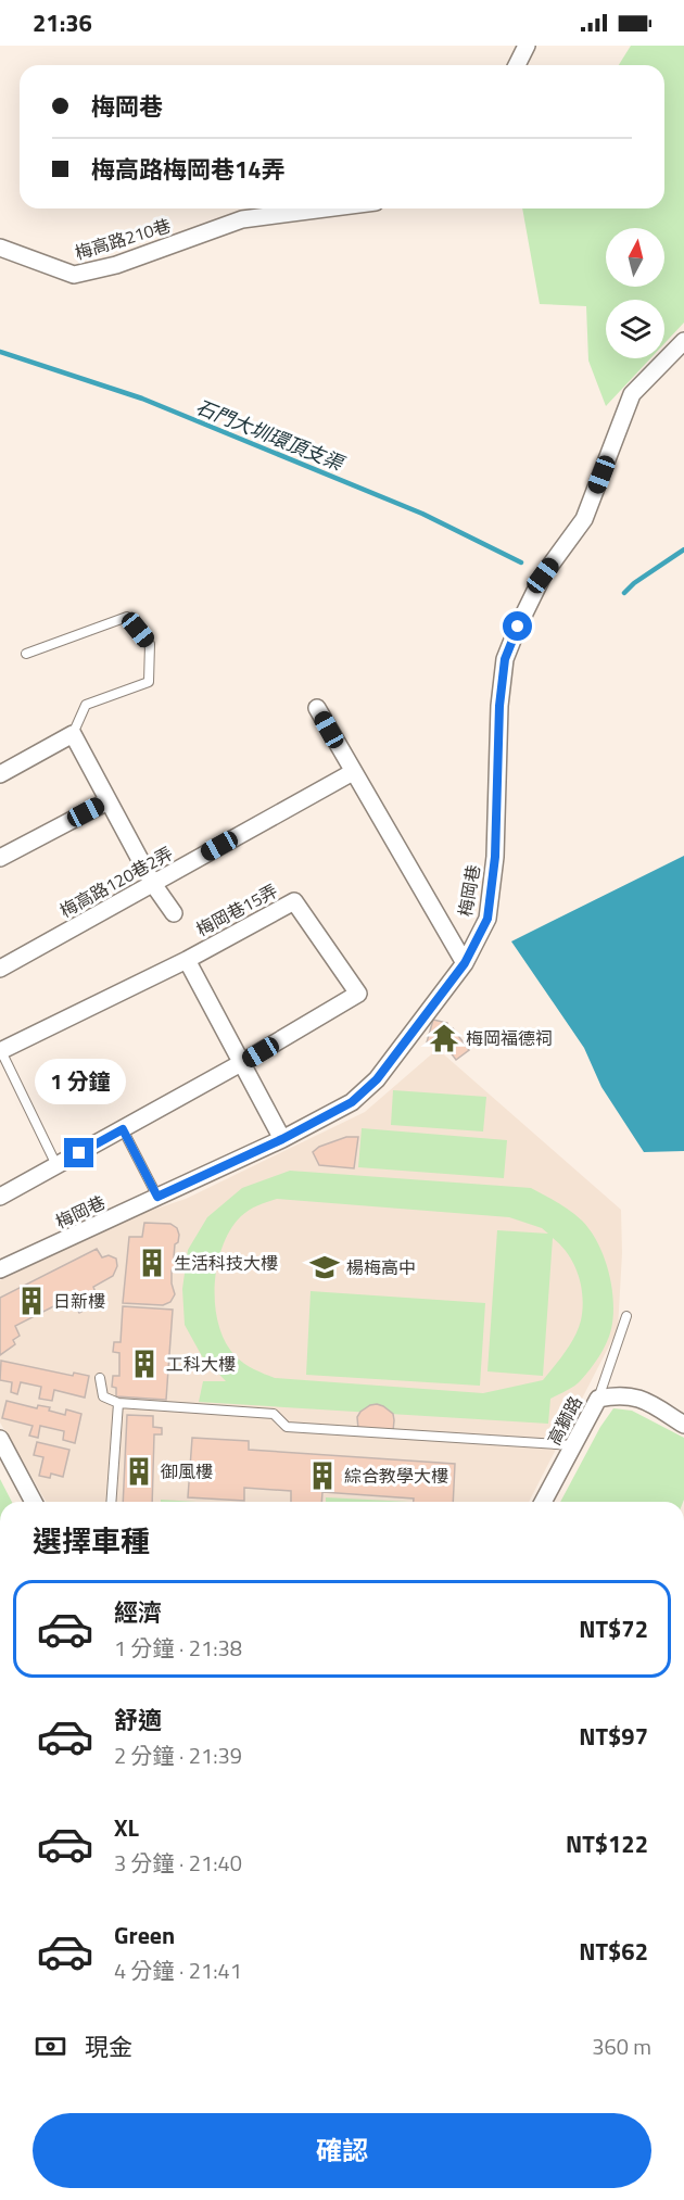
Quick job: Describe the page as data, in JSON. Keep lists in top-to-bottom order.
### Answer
{
  "streets": {
    "street": [
      "梅高路210巷",
      "梅高路120巷2弄",
      "梅岡巷",
      "梅岡巷15弄",
      "高獅路"
    ]
  },
  "crossings": [
    ["梅岡巷", "梅岡巷15弄"]
  ],
  "water": ["石門大圳環頂支渠"],
  "places": {
    "temple": ["梅岡福德祠"],
    "building": [
      "生活科技大樓",
      "日新樓",
      "工科大樓",
      "御風樓",
      "綜合教學大樓"
    ],
    "school or university": ["楊梅高中"]
  },
  "north": "top",
  "page": {
    "status": "21:36",
    "banner": ["梅岡巷", "梅高路梅岡巷14弄"],
    "bubble": "1 分鐘",
    "heading": "選擇車種",
    "list": [
      {
        "name": "經濟",
        "note": "1 分鐘 · 21:38",
        "value": "NT$72"
      },
      {
        "name": "舒適",
        "note": "2 分鐘 · 21:39",
        "value": "NT$97"
      },
      {
        "name": "XL",
        "note": "3 分鐘 · 21:40",
        "value": "NT$122"
      },
      {
        "name": "Green",
        "note": "4 分鐘 · 21:41",
        "value": "NT$62"
      }
    ],
    "pay": ["現金", "360 m"],
    "buttons": "確認"
  }
}
